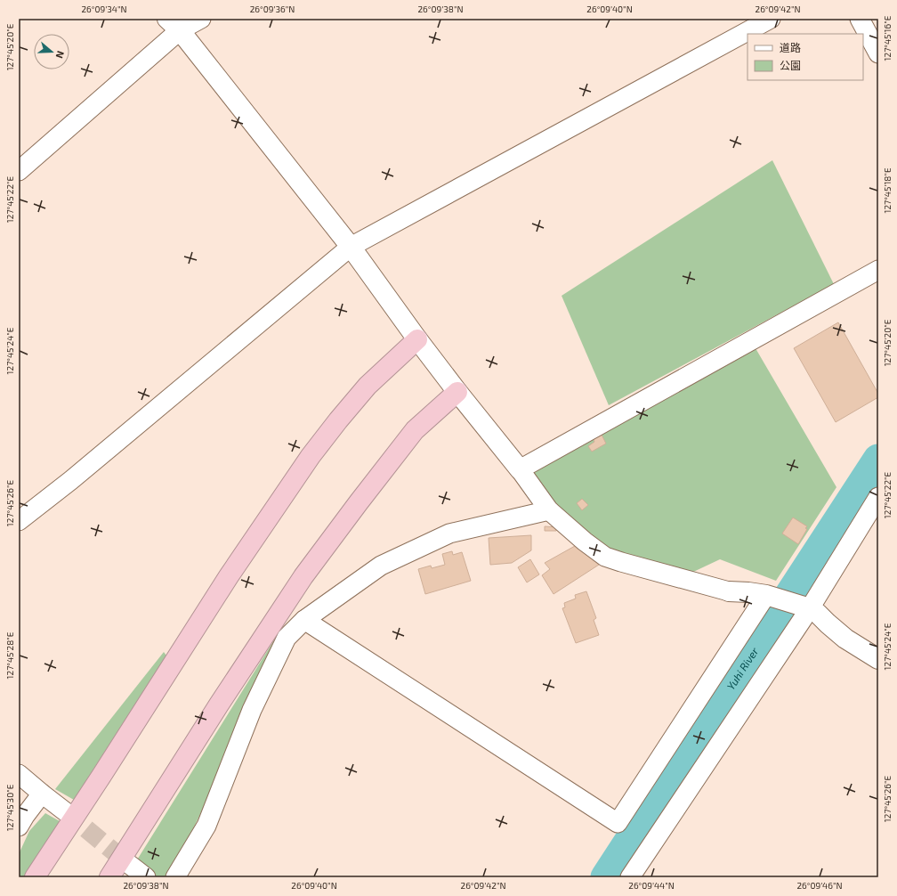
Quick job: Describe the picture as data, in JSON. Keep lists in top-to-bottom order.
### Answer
{
  "water": ["Yuhi River"],
  "legend": ["道路", "公園"],
  "north": "right",
  "coordinates": [
    "26°09'34\"N",
    "26°09'36\"N",
    "26°09'38\"N",
    "26°09'40\"N",
    "26°09'42\"N",
    "127°45'16\"E",
    "127°45'20\"E",
    "127°45'18\"E",
    "127°45'22\"E",
    "127°45'24\"E",
    "127°45'26\"E",
    "127°45'28\"E",
    "127°45'30\"E",
    "26°09'44\"N",
    "26°09'46\"N"
  ]
}
